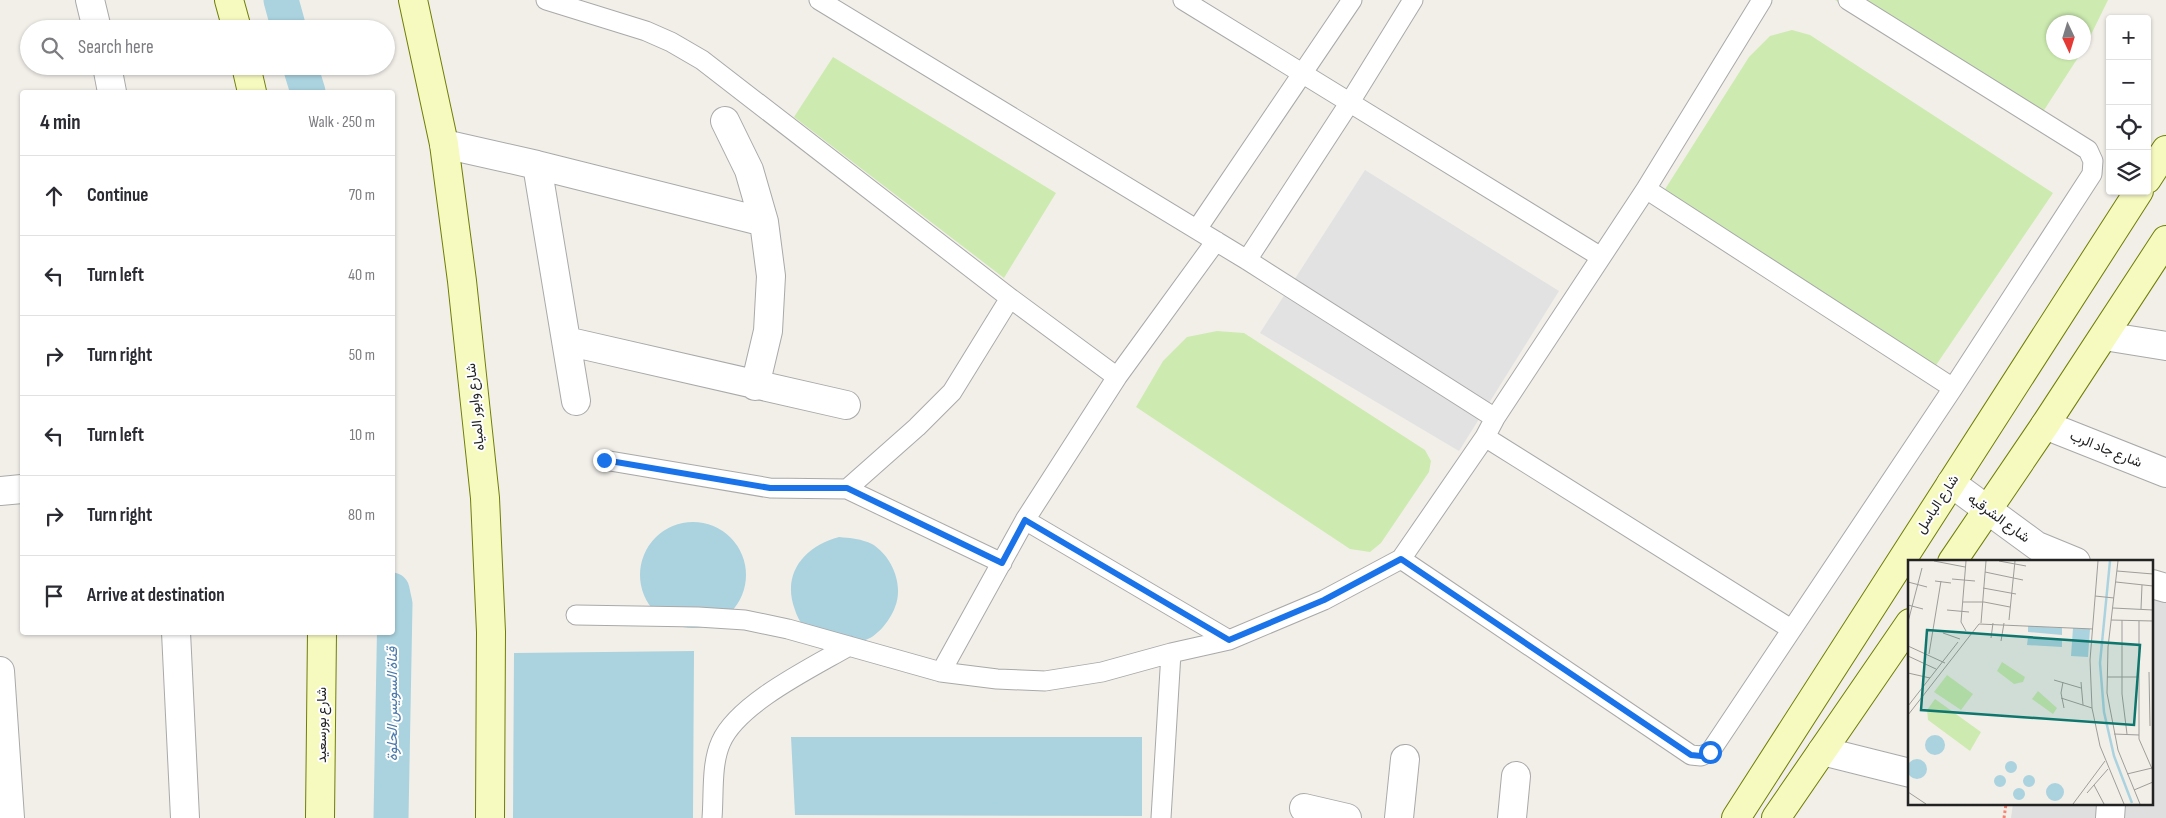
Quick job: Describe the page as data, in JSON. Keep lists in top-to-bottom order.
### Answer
{
  "streets": {
    "main road": ["شارع وابور المياه", "شارع الباسل", "شارع بورسعيد"],
    "street": ["شارع جاد الرب", "شارع الشرقيه"]
  },
  "crossings": [
    ["شارع الباسل", "شارع الشرقيه"]
  ],
  "water": ["قناة السويس الحلوة"],
  "north": "bottom",
  "page": {
    "map_buttons": ["+", "−"],
    "search": "Search here",
    "heading": ["4 min", "Walk · 250 m"],
    "list": [
      ["Continue", "70 m"],
      ["Turn left", "40 m"],
      ["Turn right", "50 m"],
      ["Turn left", "10 m"],
      ["Turn right", "80 m"],
      "Arrive at destination"
    ]
  }
}
